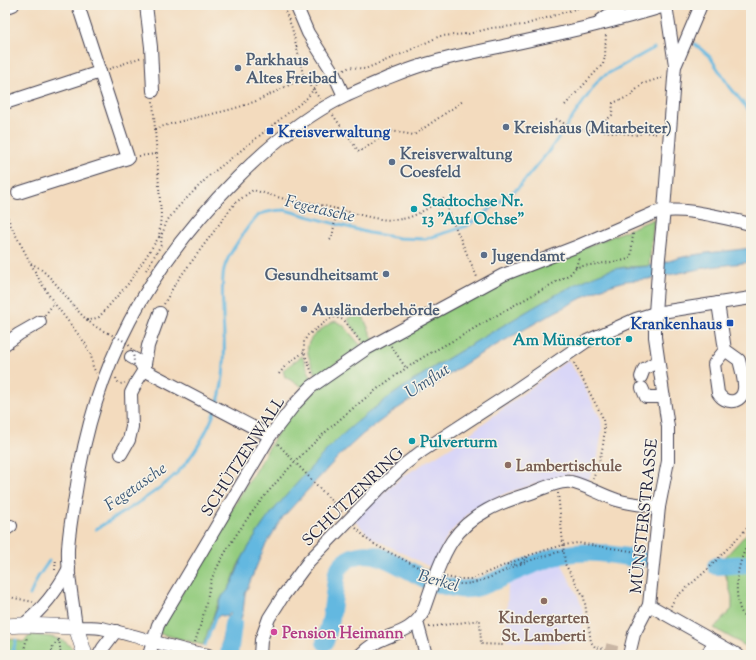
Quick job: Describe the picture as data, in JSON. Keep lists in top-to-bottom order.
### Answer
{
  "streets": {
    "street": ["SCHÜTZENWALL", "SCHÜTZENRING", "MÜNSTERSTRASSE"]
  },
  "crossings": [
    ["SCHÜTZENWALL", "MÜNSTERSTRASSE"],
    ["SCHÜTZENRING", "MÜNSTERSTRASSE"]
  ],
  "water": ["Fegetasche", "Umflut", "Berkel"],
  "places": {
    "other": [
      "Parkhaus Altes Freibad",
      "Kreishaus (Mitarbeiter)",
      "Kreisverwaltung Coesfeld",
      "Stadtochse Nr. 13 \"Auf Ochse\"",
      "Jugendamt",
      "Gesundheitsamt",
      "Ausländerbehörde",
      "Am Münstertor",
      "Pulverturm",
      "Lambertischule",
      "Kindergarten St. Lamberti",
      "Pension Heimann"
    ],
    "transit": ["Kreisverwaltung", "Krankenhaus"]
  }
}
